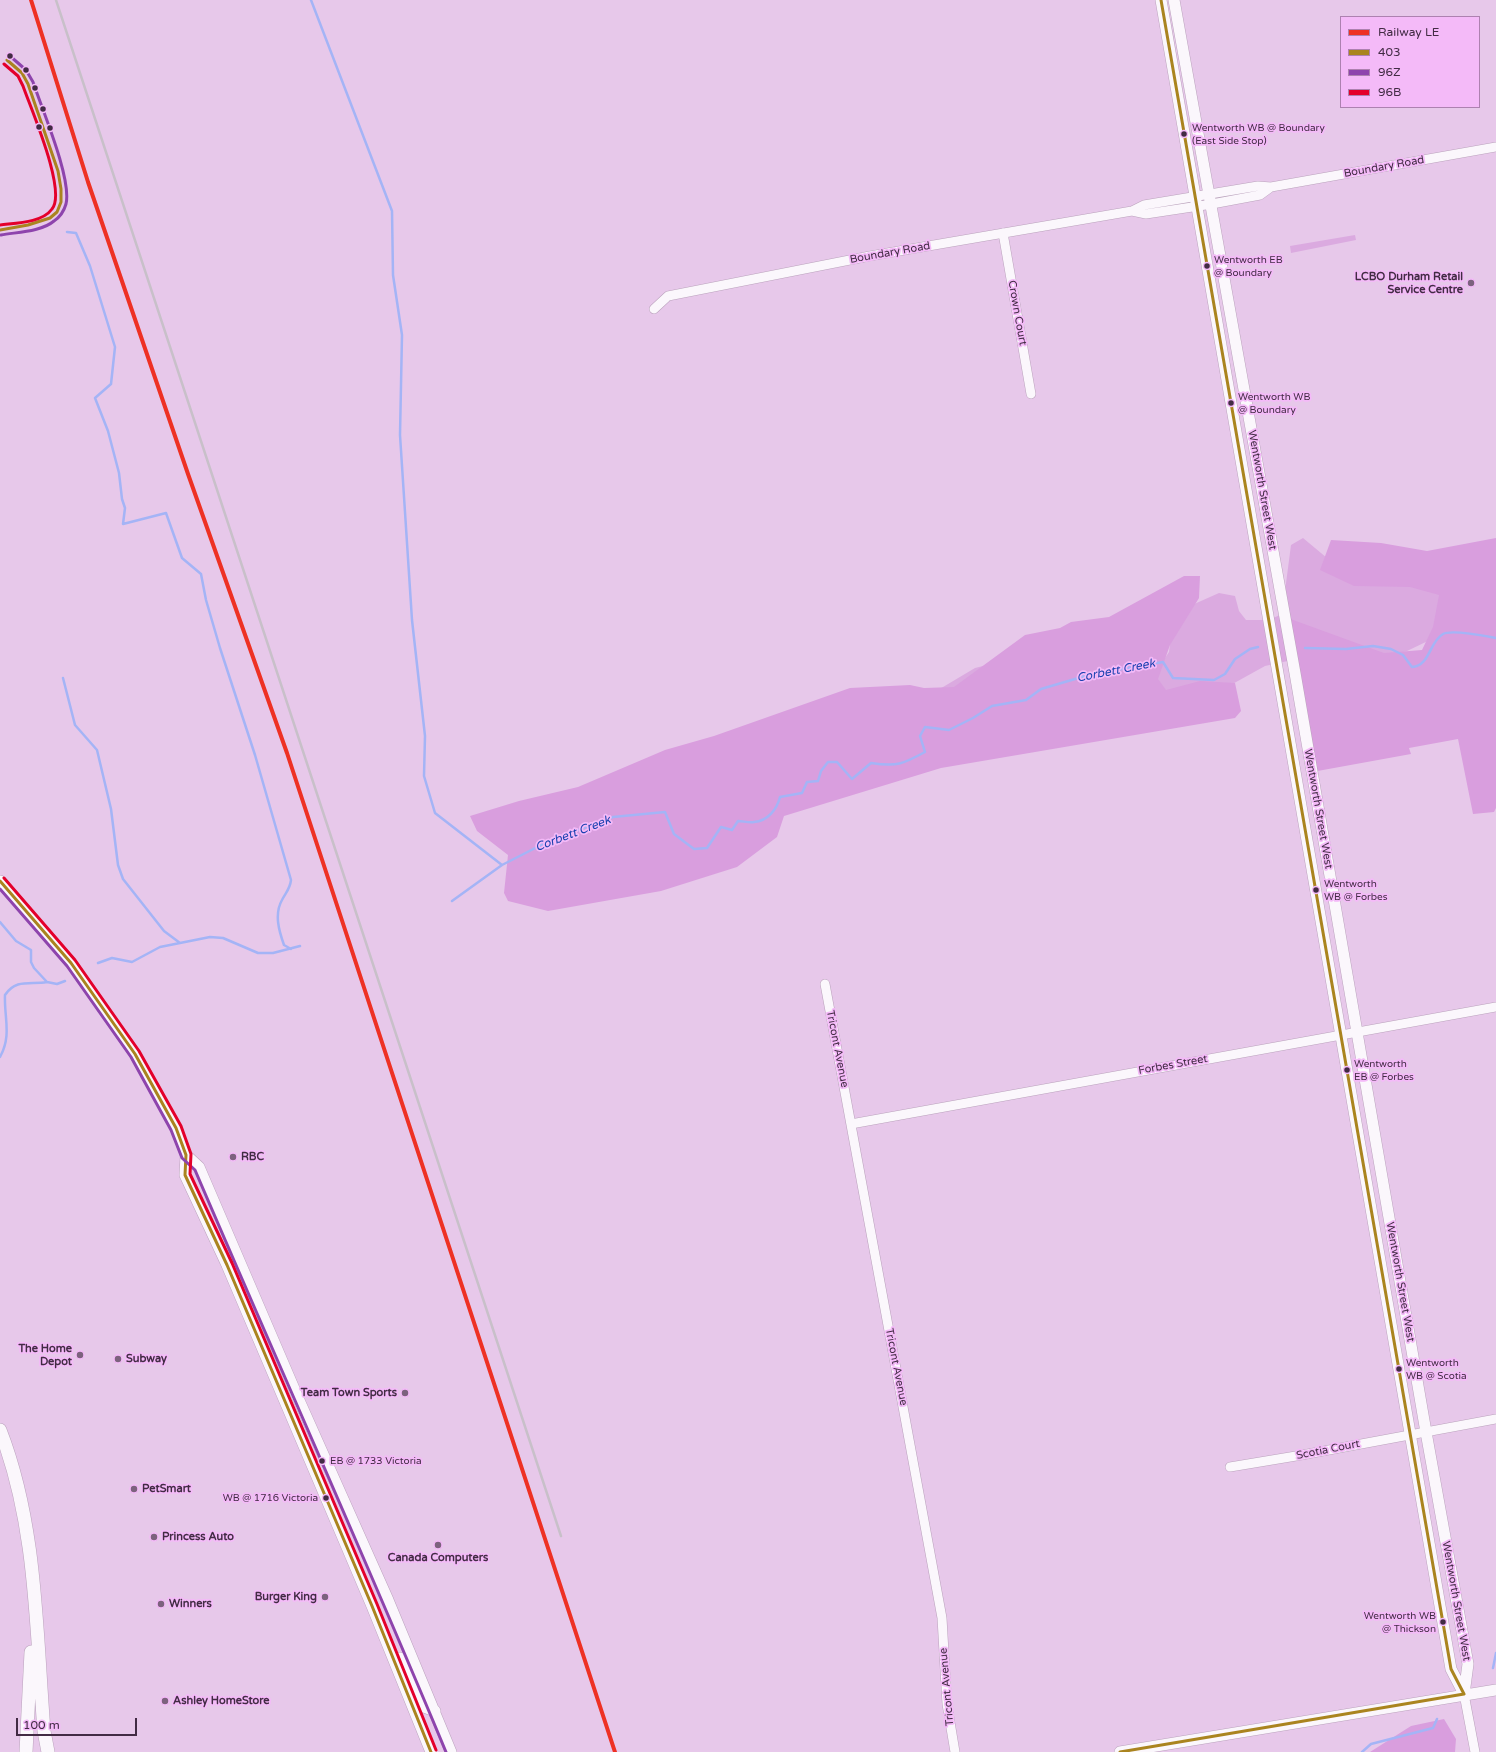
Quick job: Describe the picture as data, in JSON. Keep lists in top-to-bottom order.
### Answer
{
  "streets": {
    "main road": ["Wentworth Street West"],
    "street": [
      "Boundary Road",
      "Crown Court",
      "Tricont Avenue",
      "Forbes Street",
      "Scotia Court"
    ]
  },
  "crossings": [
    ["Boundary Road", "Crown Court"],
    ["Boundary Road", "Wentworth Street West"],
    ["Wentworth Street West", "Forbes Street"],
    ["Wentworth Street West", "Scotia Court"],
    ["Tricont Avenue", "Forbes Street"]
  ],
  "water": ["Corbett Creek"],
  "places": [
    "Wentworth WB @ Boundary (East Side Stop)",
    "Wentworth EB @ Boundary",
    "LCBO Durham Retail Service Centre",
    "Wentworth WB @ Boundary",
    "Wentworth WB @ Forbes",
    "Wentworth EB @ Forbes",
    "RBC",
    "The Home Depot",
    "Subway",
    "Wentworth WB @ Scotia",
    "Team Town Sports",
    "EB @ 1733 Victoria",
    "PetSmart",
    "WB @ 1716 Victoria",
    "Princess Auto",
    "Canada Computers",
    "Burger King",
    "Winners",
    "Wentworth WB @ Thickson",
    "Ashley HomeStore"
  ],
  "lines": [
    "rail line LE",
    "transit line 403",
    "transit line 96Z",
    "transit line 96B"
  ],
  "legend": [
    "Railway LE",
    "403",
    "96Z",
    "96B"
  ],
  "scale_bar": "100 m"
}
